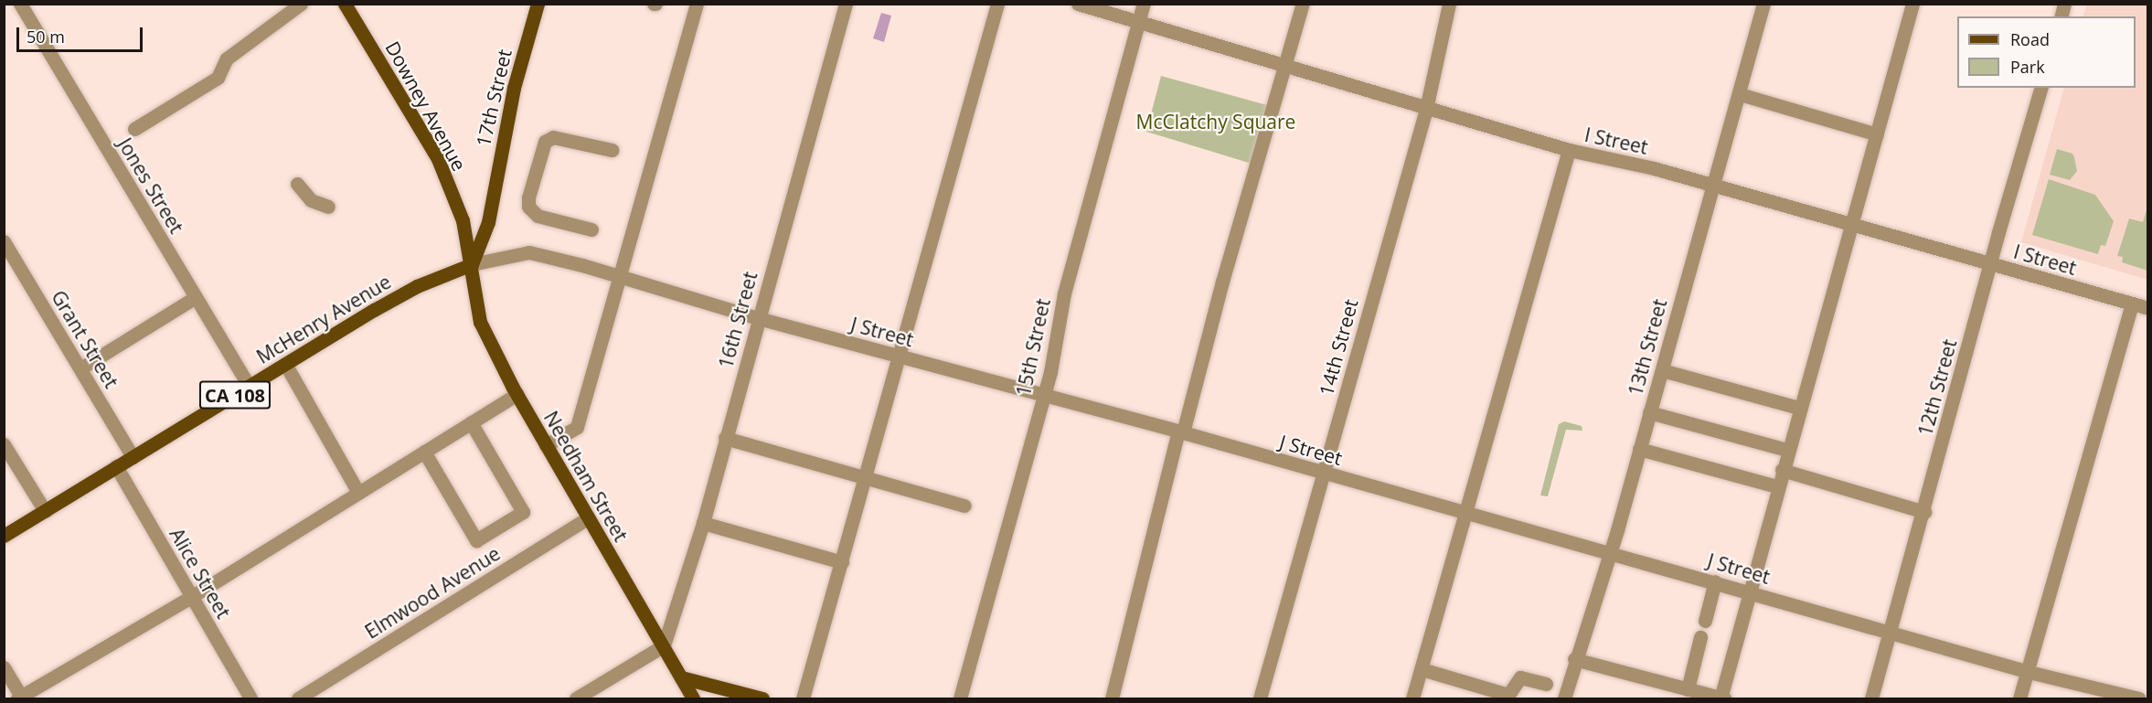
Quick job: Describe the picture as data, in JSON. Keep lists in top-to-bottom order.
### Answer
{
  "streets": {
    "main road": [
      "17th Street",
      "Downey Avenue",
      "McHenry Avenue",
      "CA 108",
      "Needham Street"
    ],
    "street": [
      "I Street",
      "Jones Street",
      "16th Street",
      "J Street",
      "Grant Street",
      "15th Street",
      "14th Street",
      "13th Street",
      "12th Street",
      "Alice Street",
      "Elmwood Avenue"
    ]
  },
  "crossings": [
    ["17th Street", "Downey Avenue"],
    ["17th Street", "McHenry Avenue"],
    ["17th Street", "J Street"],
    ["17th Street", "Needham Street"],
    ["Downey Avenue", "McHenry Avenue"],
    ["Downey Avenue", "J Street"],
    ["Downey Avenue", "Needham Street"],
    ["I Street", "15th Street"],
    ["I Street", "14th Street"],
    ["I Street", "13th Street"],
    ["I Street", "12th Street"],
    ["Jones Street", "McHenry Avenue"],
    ["McHenry Avenue", "J Street"],
    ["McHenry Avenue", "Grant Street"],
    ["McHenry Avenue", "Needham Street"],
    ["McHenry Avenue", "Alice Street"],
    ["16th Street", "J Street"],
    ["16th Street", "Needham Street"],
    ["J Street", "15th Street"],
    ["J Street", "14th Street"],
    ["J Street", "13th Street"],
    ["J Street", "12th Street"],
    ["J Street", "Needham Street"],
    ["Needham Street", "Elmwood Avenue"]
  ],
  "parks": ["McClatchy Square"],
  "legend": ["Road", "Park"],
  "scale_bar": "50 m"
}
